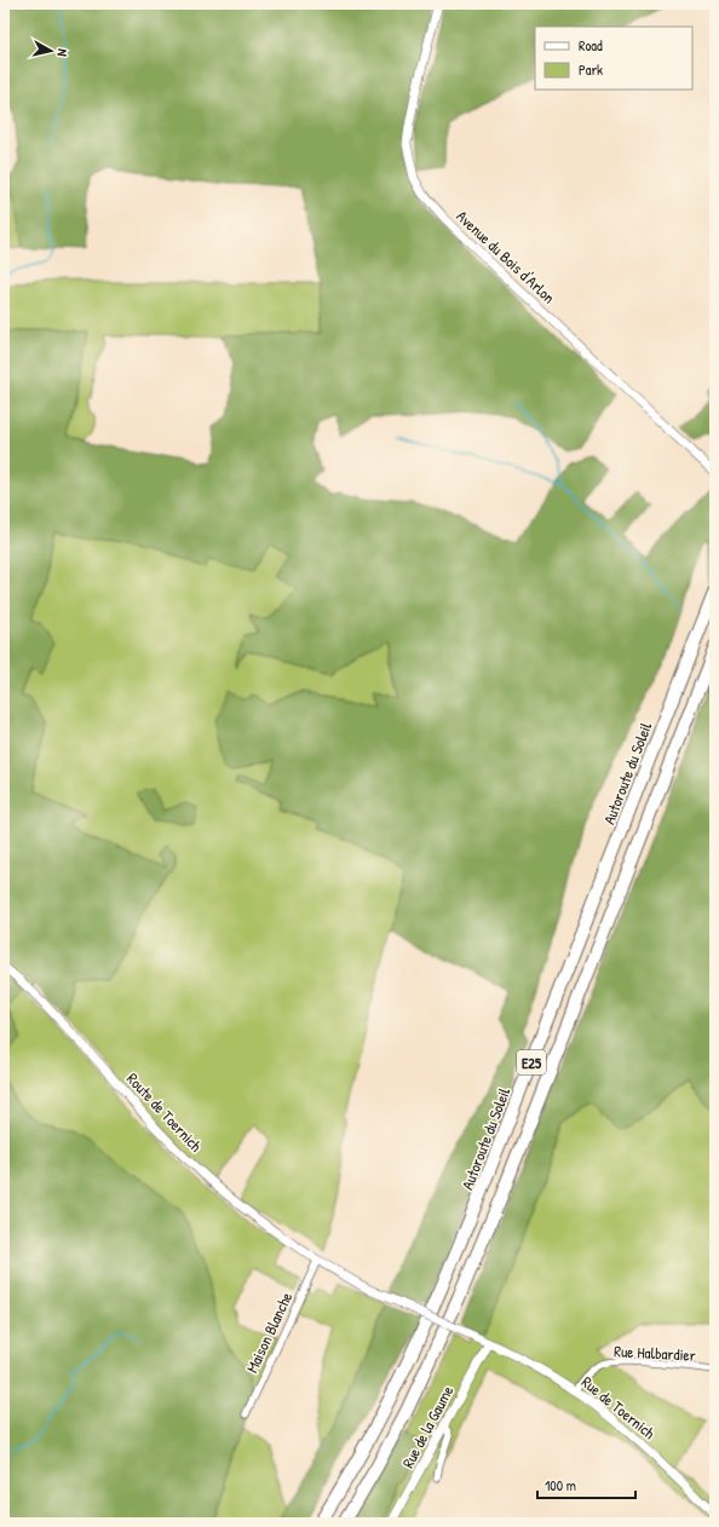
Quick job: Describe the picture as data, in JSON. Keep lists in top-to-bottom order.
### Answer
{
  "streets": {
    "highway": ["Autoroute du Soleil", "E25"],
    "main road": [
      "Avenue du Bois d'Arlon",
      "Route de Toernich",
      "Rue de Toernich",
      "Rue de la Gaume"
    ],
    "street": ["Maison Blanche", "Rue Halbardier"]
  },
  "crossings": [
    ["Route de Toernich", "Maison Blanche"],
    ["Rue Halbardier", "Rue de Toernich"],
    ["Rue de Toernich", "Rue de la Gaume"]
  ],
  "legend": ["Road", "Park"],
  "scale_bar": "100 m",
  "north": "right"
}
